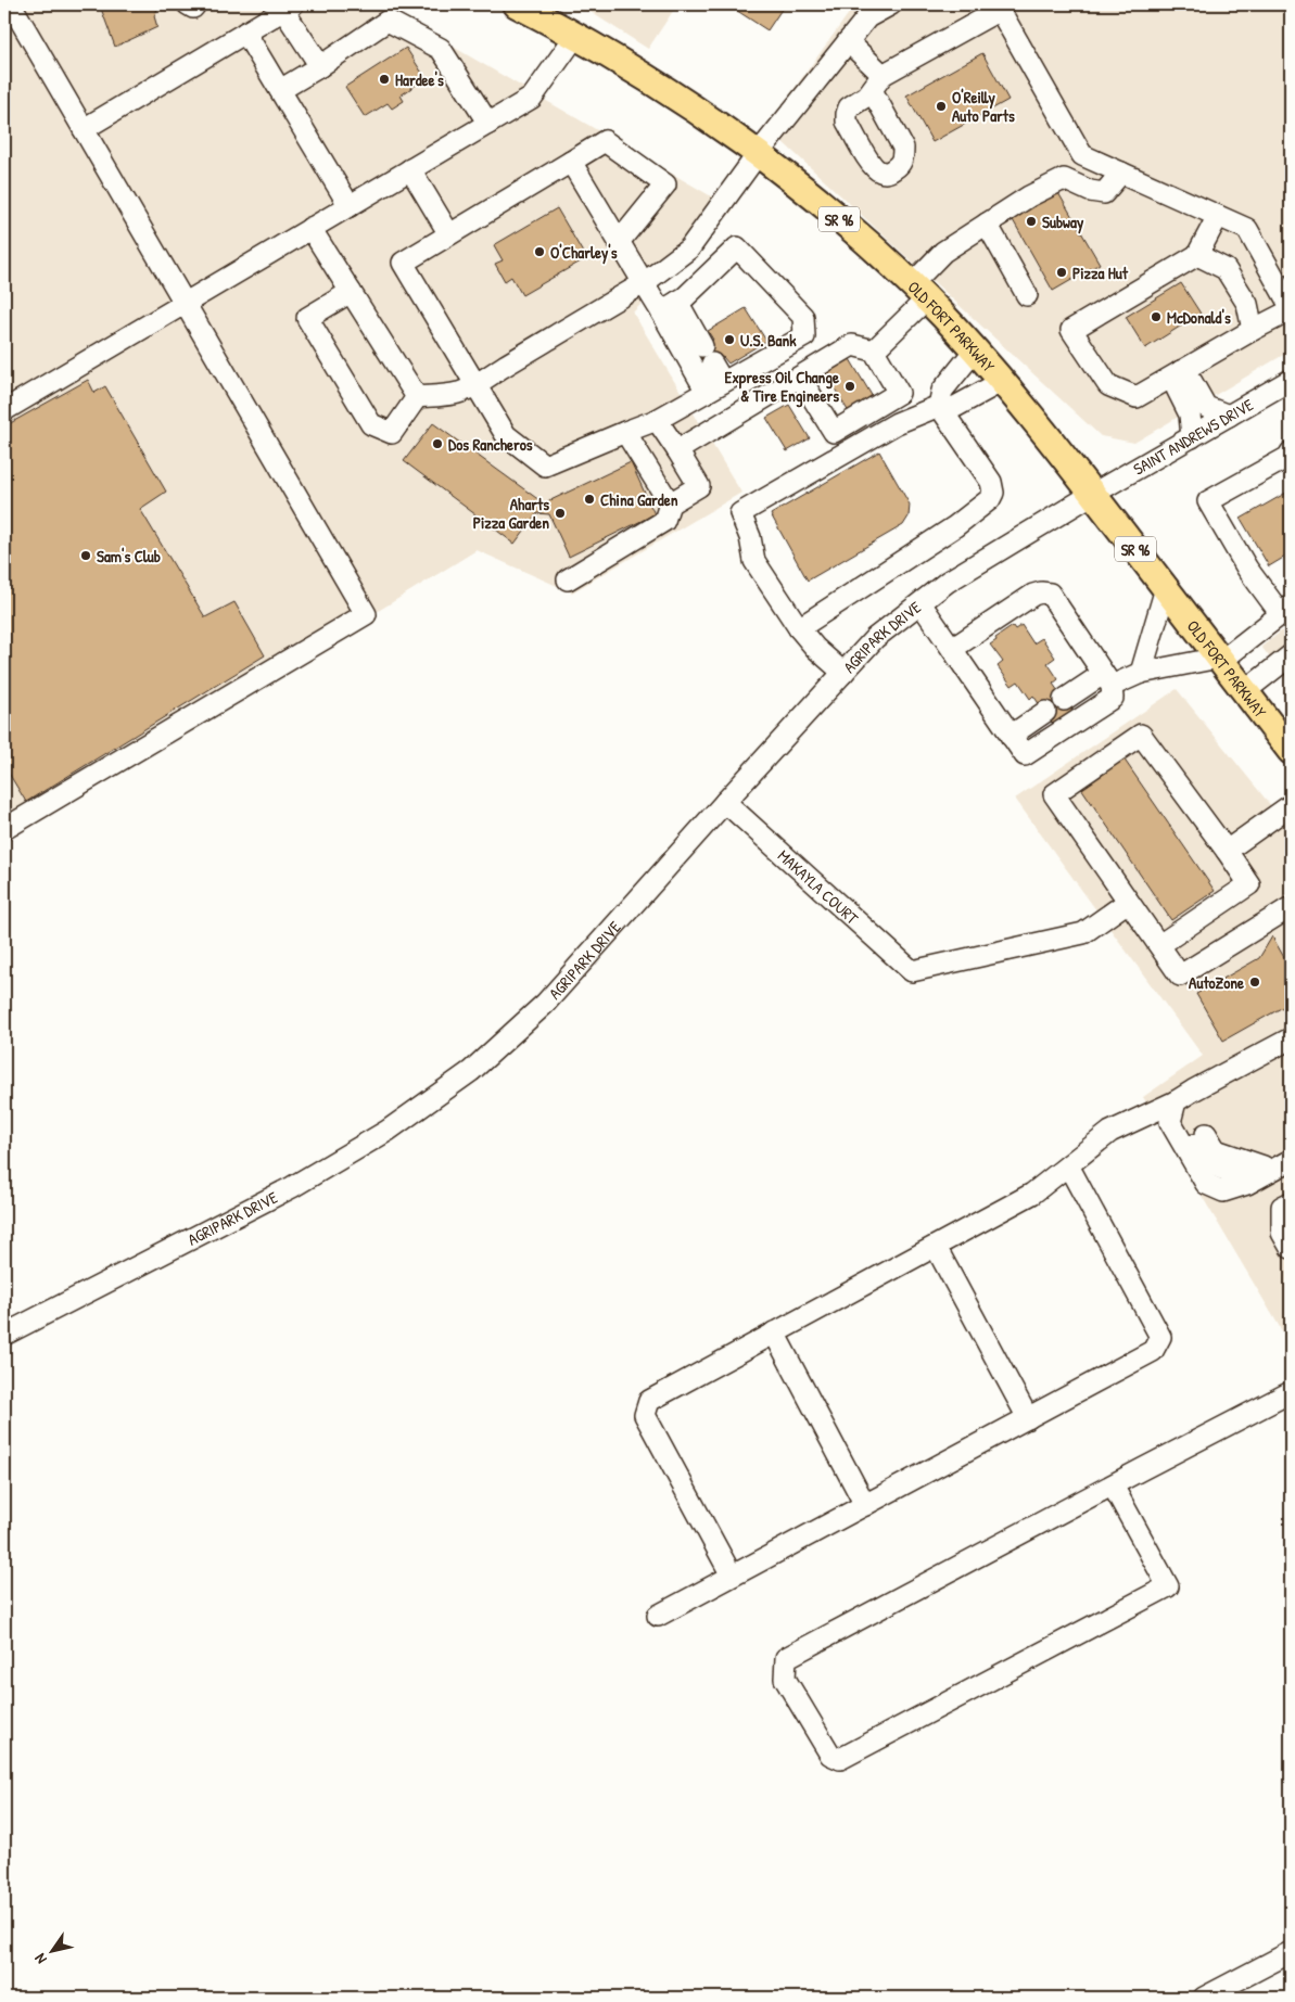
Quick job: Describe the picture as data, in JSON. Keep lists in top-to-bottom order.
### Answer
{
  "streets": {
    "main road": ["SR 96", "OLD FORT PARKWAY"],
    "street": ["SAINT ANDREWS DRIVE", "AGRIPARK DRIVE", "MAKAYLA COURT"]
  },
  "crossings": [
    ["OLD FORT PARKWAY", "SAINT ANDREWS DRIVE"],
    ["OLD FORT PARKWAY", "AGRIPARK DRIVE"],
    ["SAINT ANDREWS DRIVE", "AGRIPARK DRIVE"],
    ["AGRIPARK DRIVE", "MAKAYLA COURT"]
  ],
  "places": [
    "Hardee's",
    "O'Reilly Auto Parts",
    "Subway",
    "O'Charley's",
    "Pizza Hut",
    "McDonald's",
    "U.S. Bank",
    "Express Oil Change & Tire Engineers",
    "Dos Rancheros",
    "China Garden",
    "Aharts Pizza Garden",
    "Sam's Club",
    "AutoZone"
  ],
  "north": "bottom left"
}
